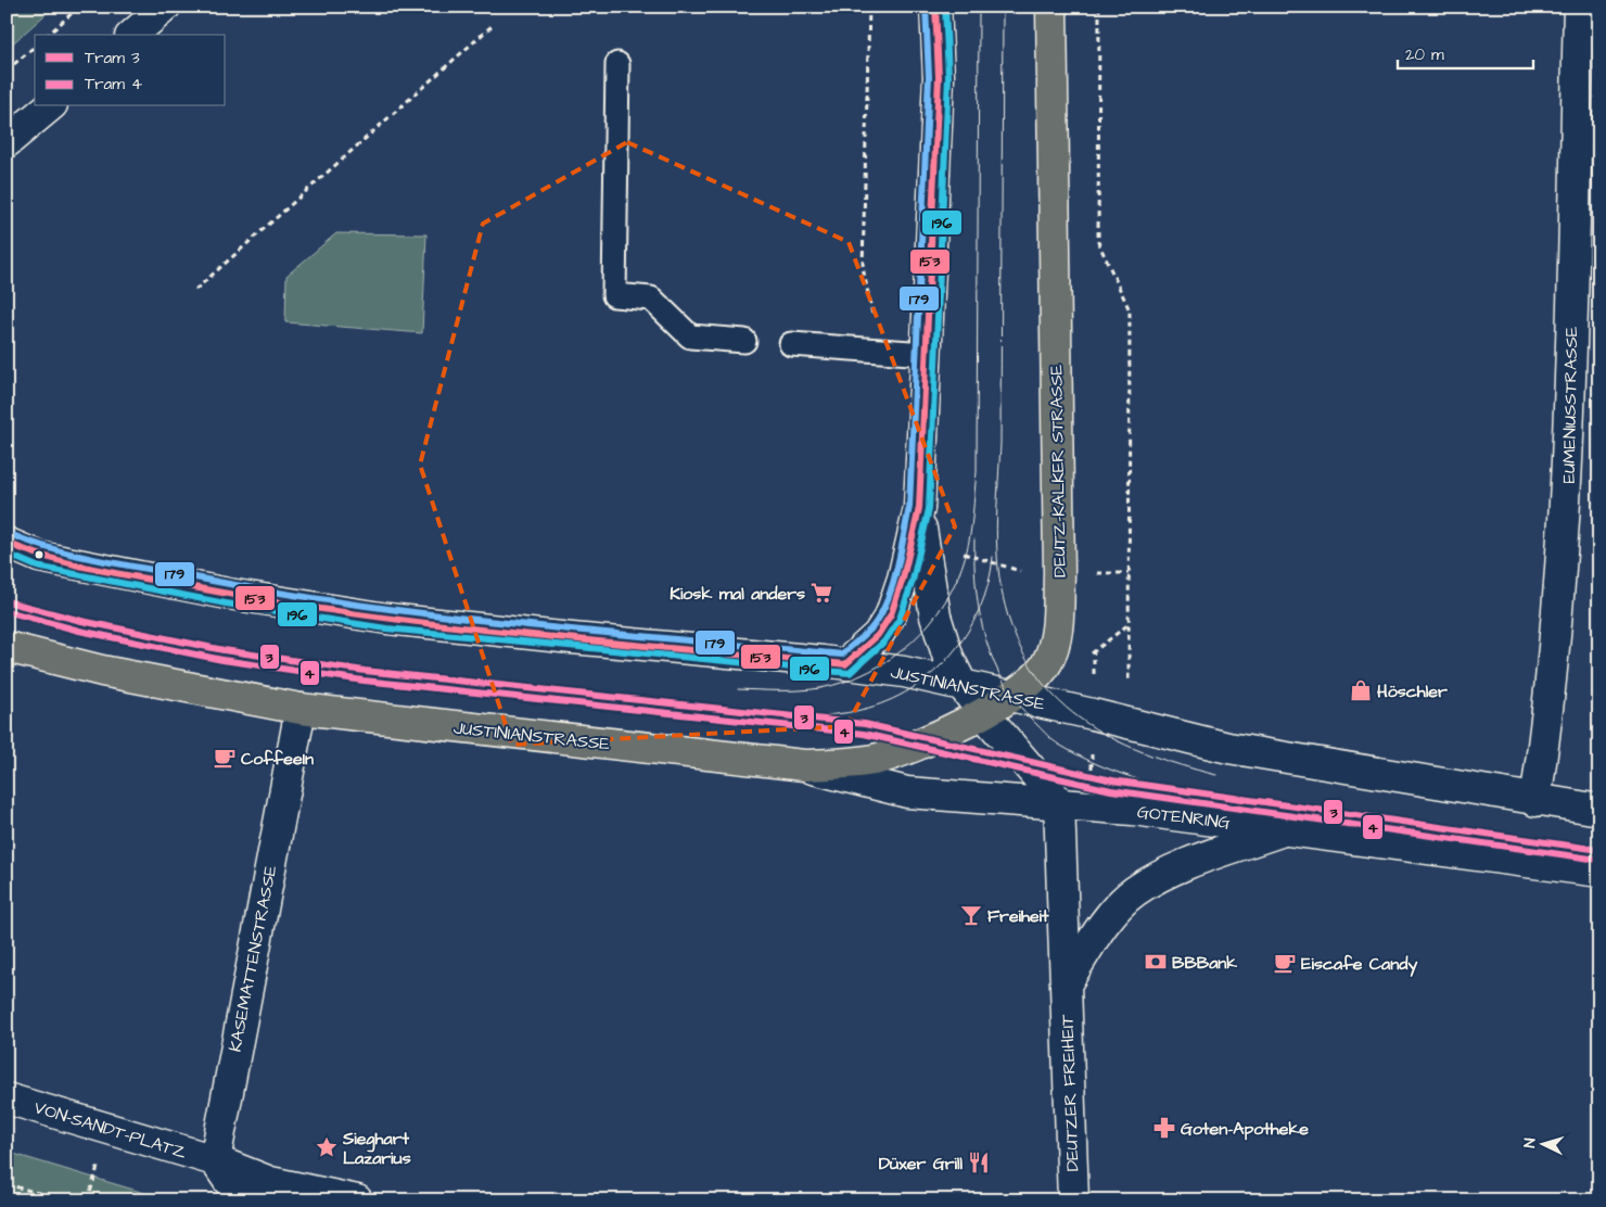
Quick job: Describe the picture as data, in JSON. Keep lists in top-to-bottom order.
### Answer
{
  "streets": {
    "main road": [
      "EUMENIUSSTRASSE",
      "DEUTZ-KALKER STRASSE",
      "JUSTINIANSTRASSE",
      "GOTENRING",
      "KASEMATTENSTRASSE",
      "DEUTZER FREIHEIT",
      "VON-SANDT-PLATZ"
    ]
  },
  "crossings": [
    ["EUMENIUSSTRASSE", "JUSTINIANSTRASSE"],
    ["DEUTZ-KALKER STRASSE", "JUSTINIANSTRASSE"],
    ["JUSTINIANSTRASSE", "GOTENRING"],
    ["JUSTINIANSTRASSE", "KASEMATTENSTRASSE"],
    ["JUSTINIANSTRASSE", "DEUTZER FREIHEIT"],
    ["GOTENRING", "DEUTZER FREIHEIT"],
    ["KASEMATTENSTRASSE", "VON-SANDT-PLATZ"]
  ],
  "places": {
    "supermarket": ["Kiosk mal anders"],
    "shop": ["Höschler"],
    "cafe": ["CoffeeIn", "Eiscafe Candy"],
    "bar": ["Freiheit"],
    "bank": ["BBBank"],
    "pharmacy": ["Goten-Apotheke"],
    "place": ["Sieghart Lazarius"],
    "restaurant": ["Düxer Grill"]
  },
  "lines": [
    "transit line 153",
    "transit line 196",
    "transit line 179",
    "tram line 3",
    "tram line 4"
  ],
  "legend": ["Tram 3", "Tram 4"],
  "scale_bar": "20 m",
  "north": "left"
}
